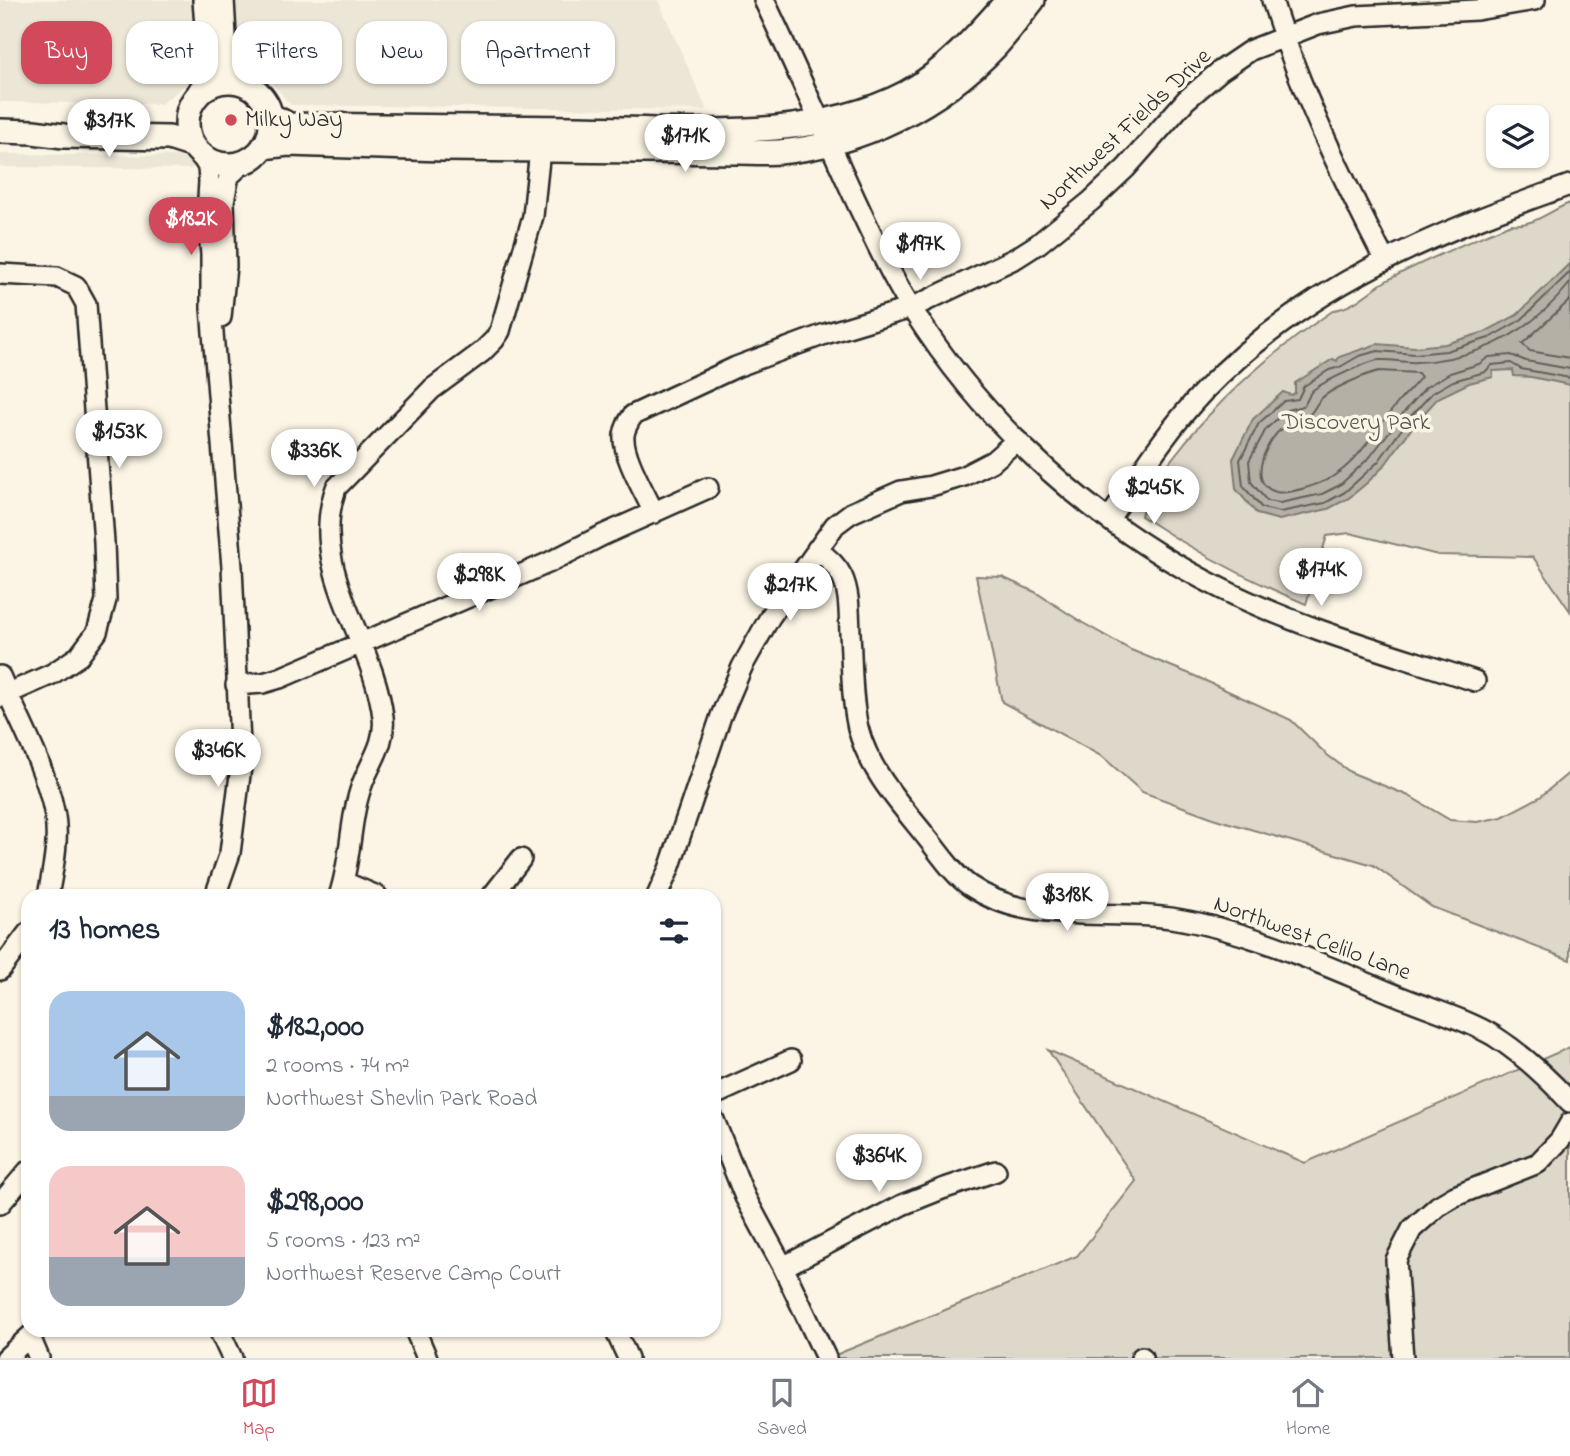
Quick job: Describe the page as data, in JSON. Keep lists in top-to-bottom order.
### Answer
{
  "streets": {
    "street": ["Northwest Fields Drive", "Northwest Celilo Lane"]
  },
  "parks": ["Discovery Park"],
  "places": ["Milky Way"],
  "page": {
    "chip": [
      "Buy",
      "Rent",
      "Filters",
      "New",
      "Apartment"
    ],
    "price": [
      "$317K",
      "$171K",
      "$182K",
      "$197K",
      "$153K",
      "$336K",
      "$245K",
      "$174K",
      "$298K",
      "$217K",
      "$346K",
      "$318K",
      "$364K"
    ],
    "heading": "13 homes",
    "list": [
      {
        "name": "$182,000",
        "note": "2 rooms · 74 m² · Northwest Shevlin Park Road"
      },
      {
        "name": "$298,000",
        "note": "5 rooms · 123 m² · Northwest Reserve Camp Court"
      }
    ],
    "tabs": ["Map", "Saved", "Home"]
  }
}
